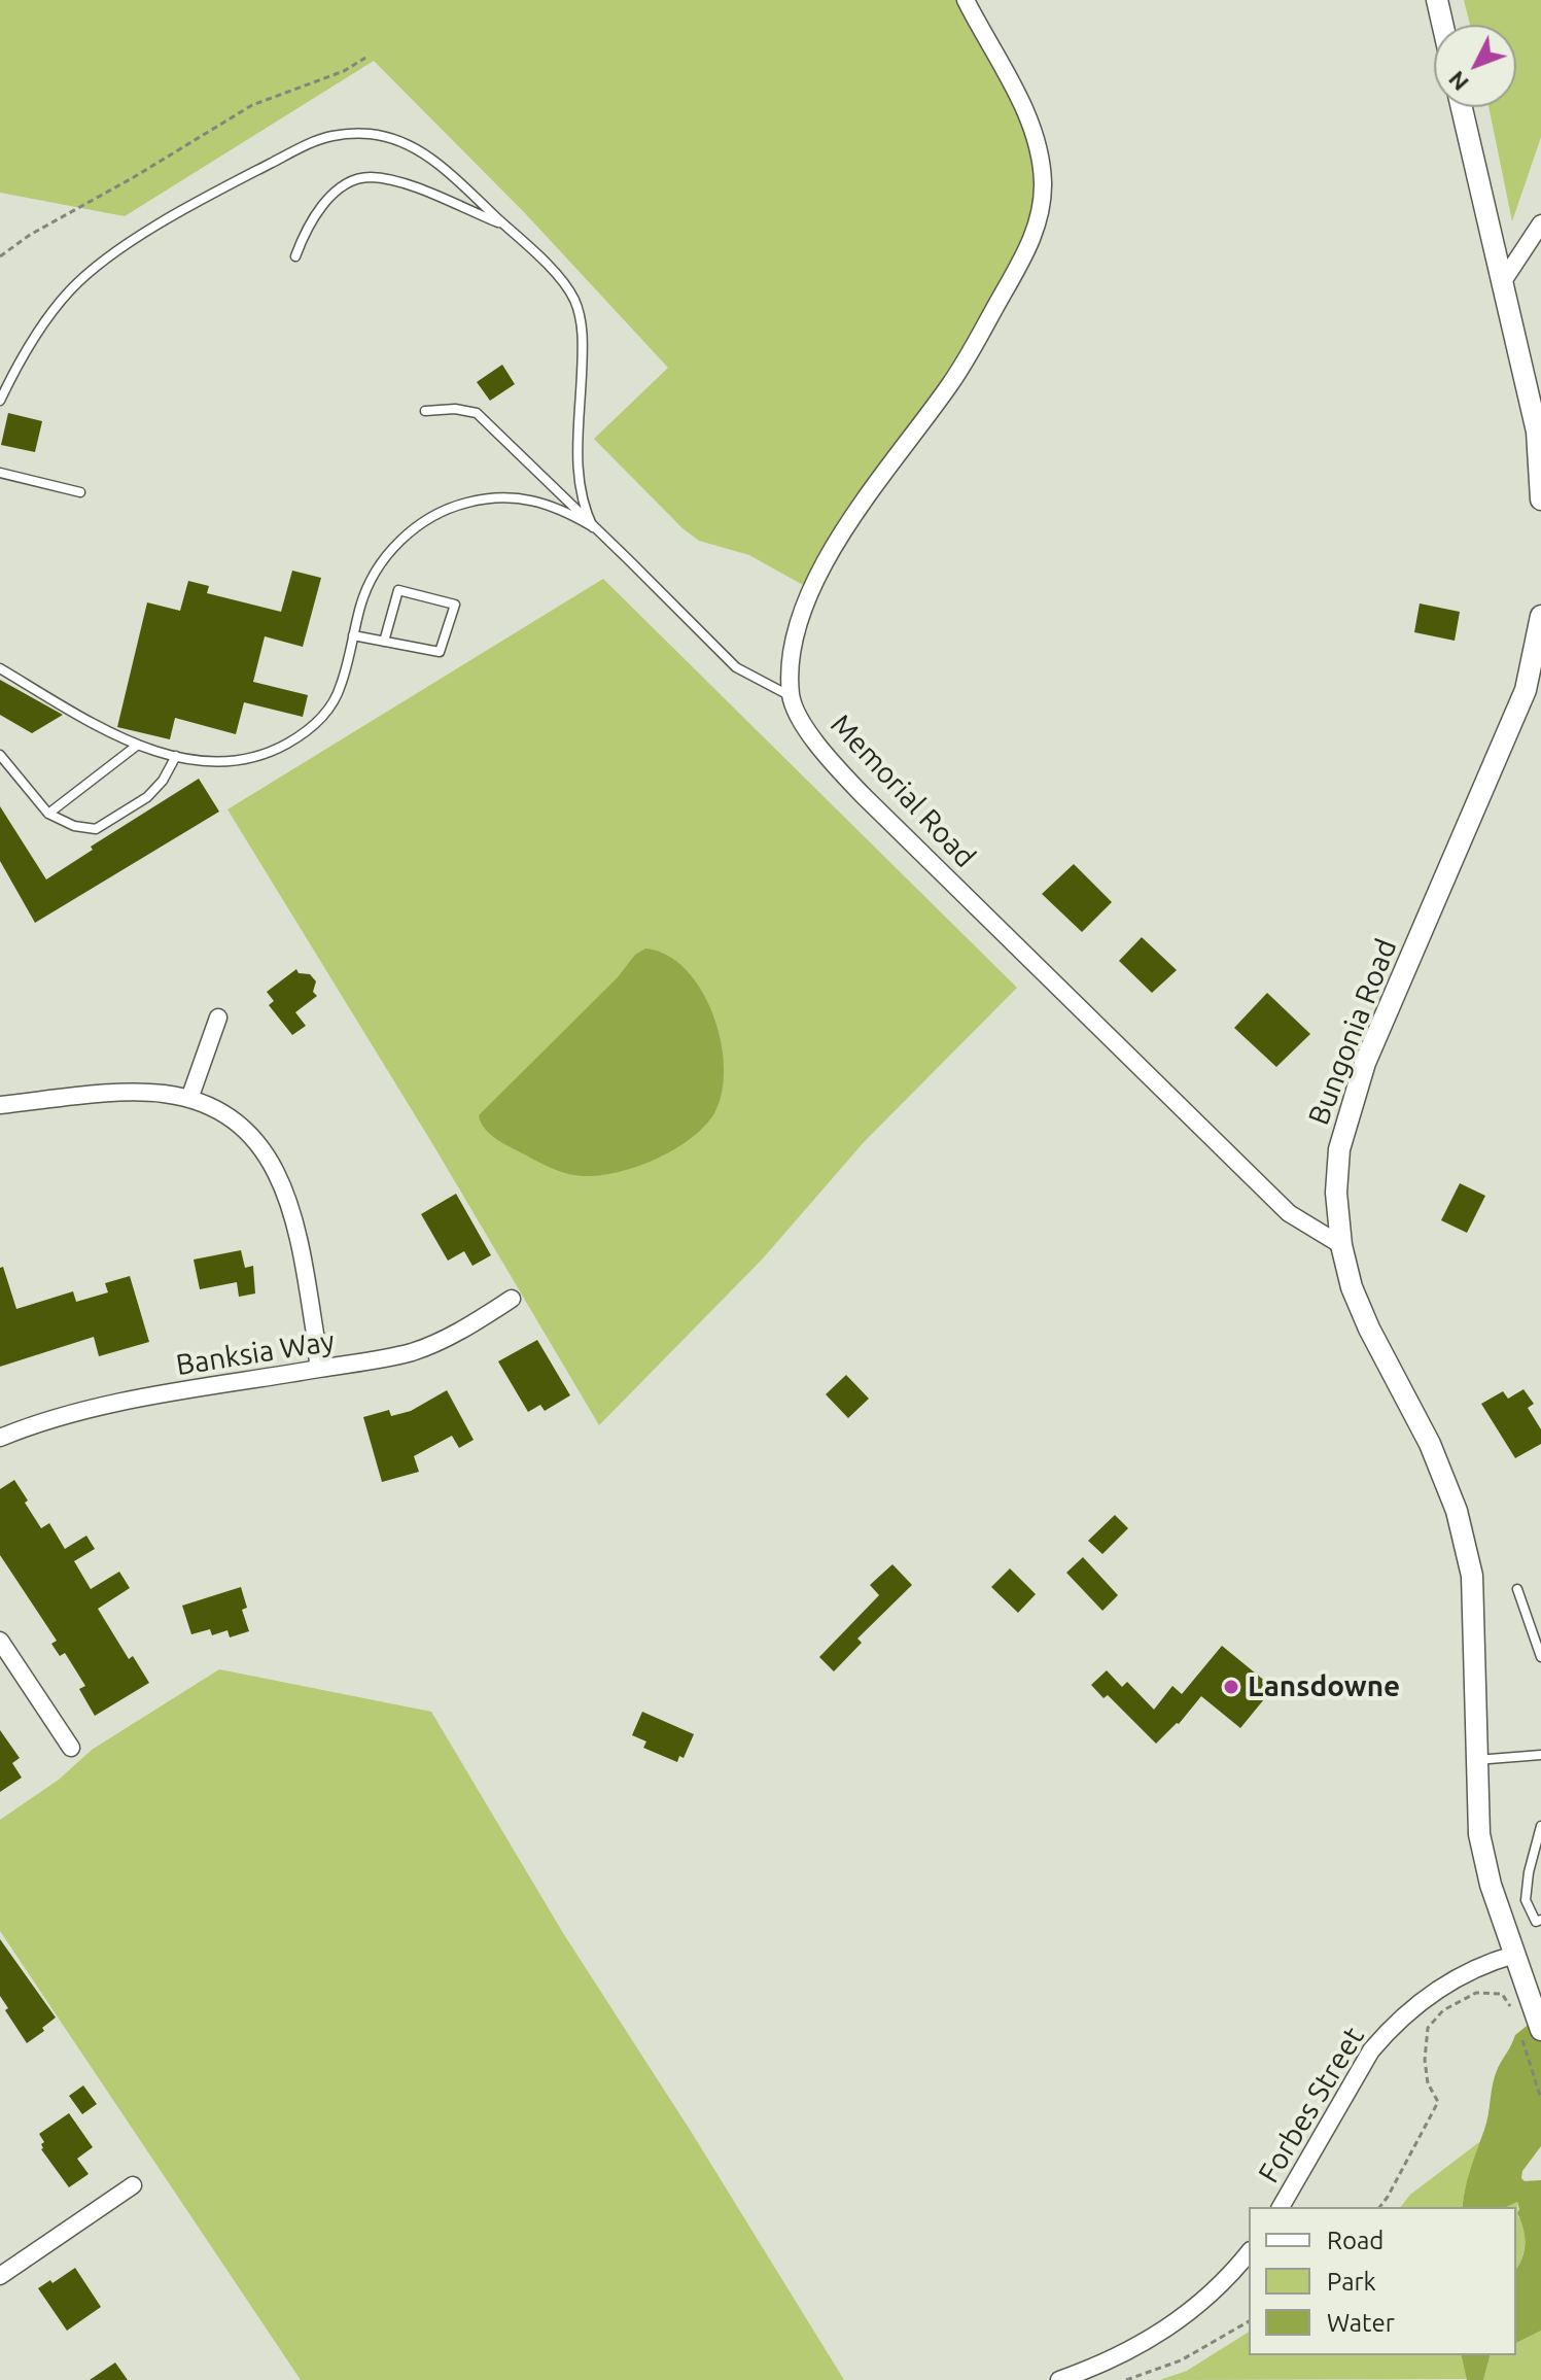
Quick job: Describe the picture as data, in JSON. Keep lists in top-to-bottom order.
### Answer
{
  "streets": {
    "street": [
      "Memorial Road",
      "Bungonia Road",
      "Banksia Way",
      "Forbes Street"
    ]
  },
  "crossings": [
    ["Memorial Road", "Bungonia Road"],
    ["Bungonia Road", "Forbes Street"]
  ],
  "places": ["Lansdowne"],
  "legend": ["Road", "Park", "Water"],
  "north": "bottom left"
}
